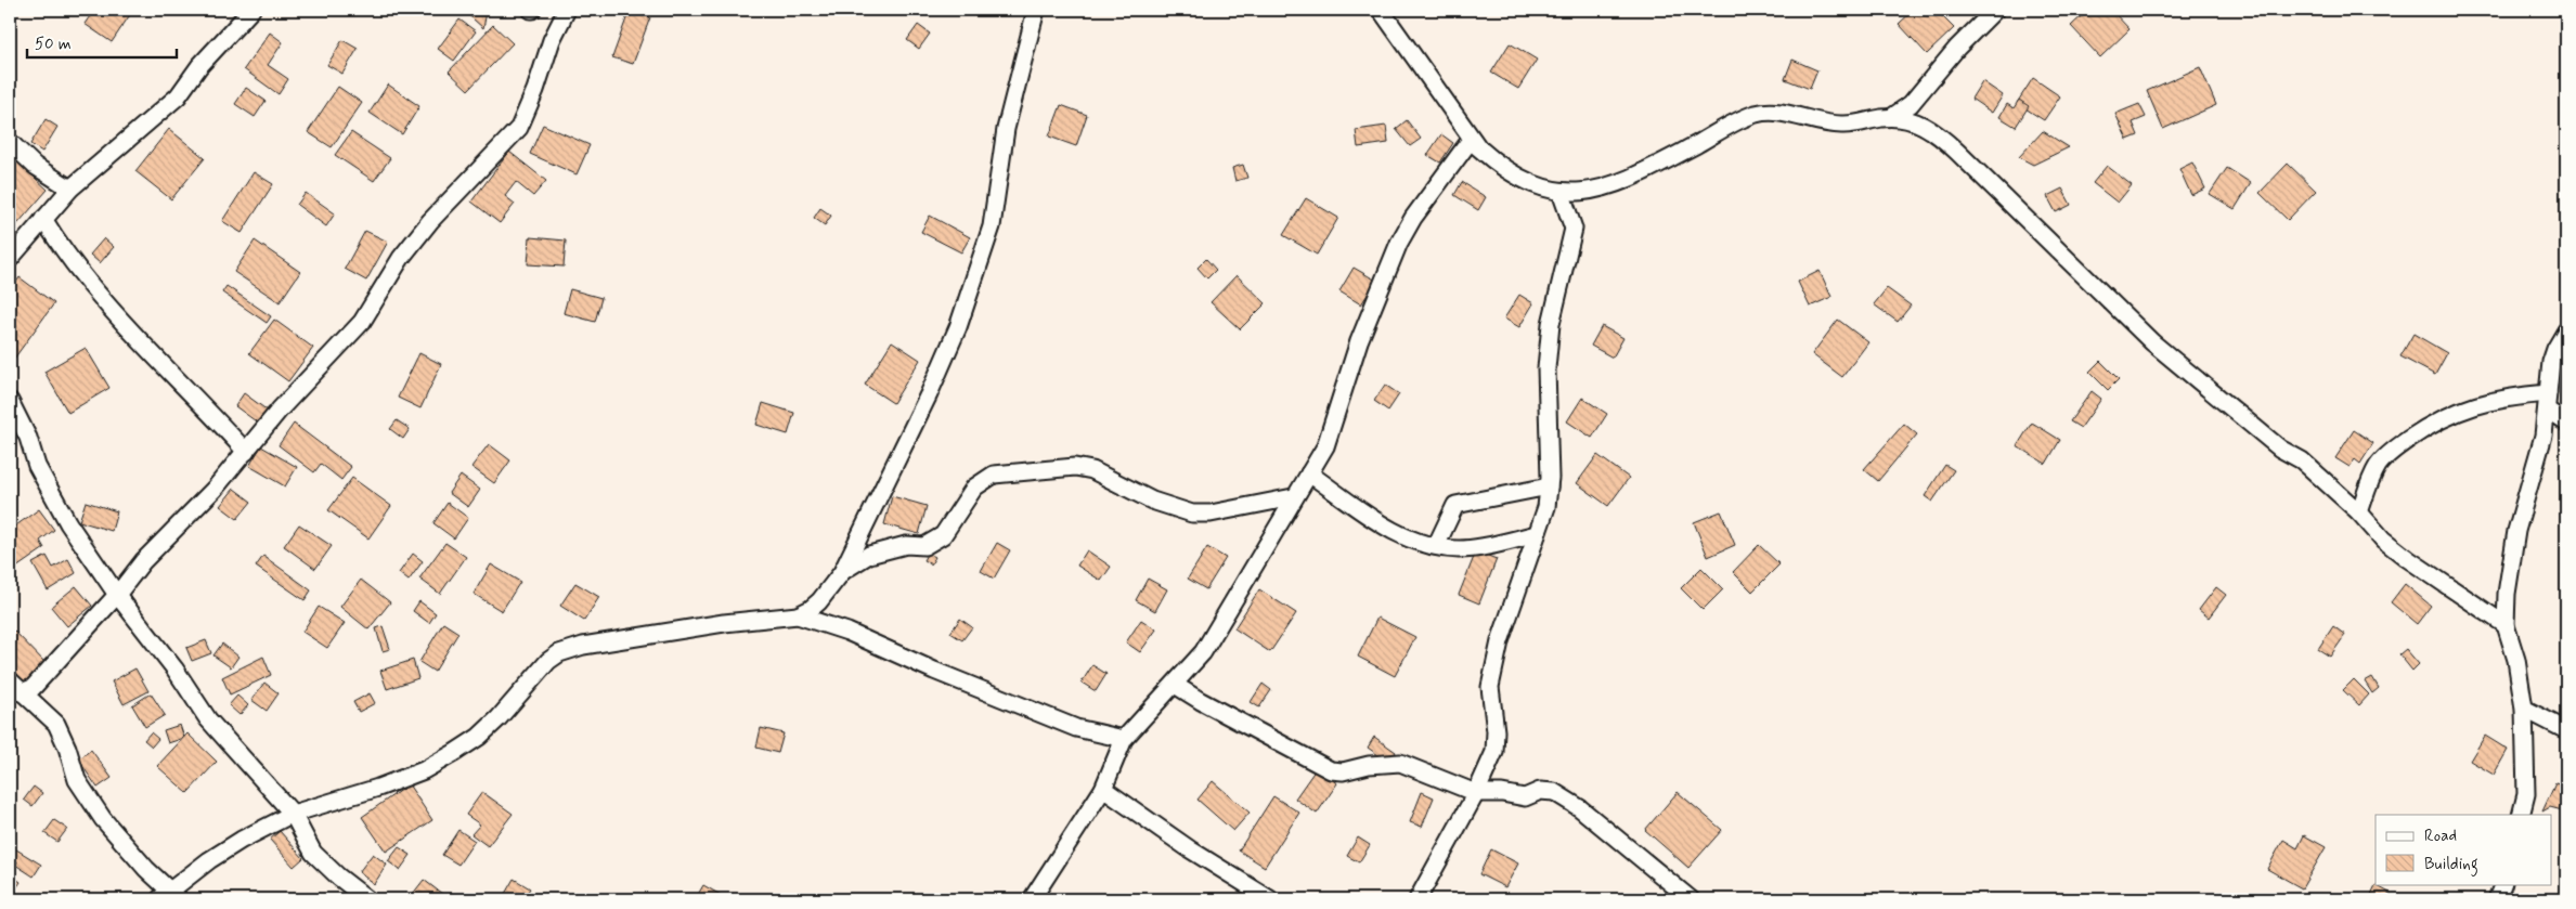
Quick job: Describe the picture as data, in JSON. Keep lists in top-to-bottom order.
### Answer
{
  "legend": ["Road", "Building"],
  "scale_bar": "50 m"
}
